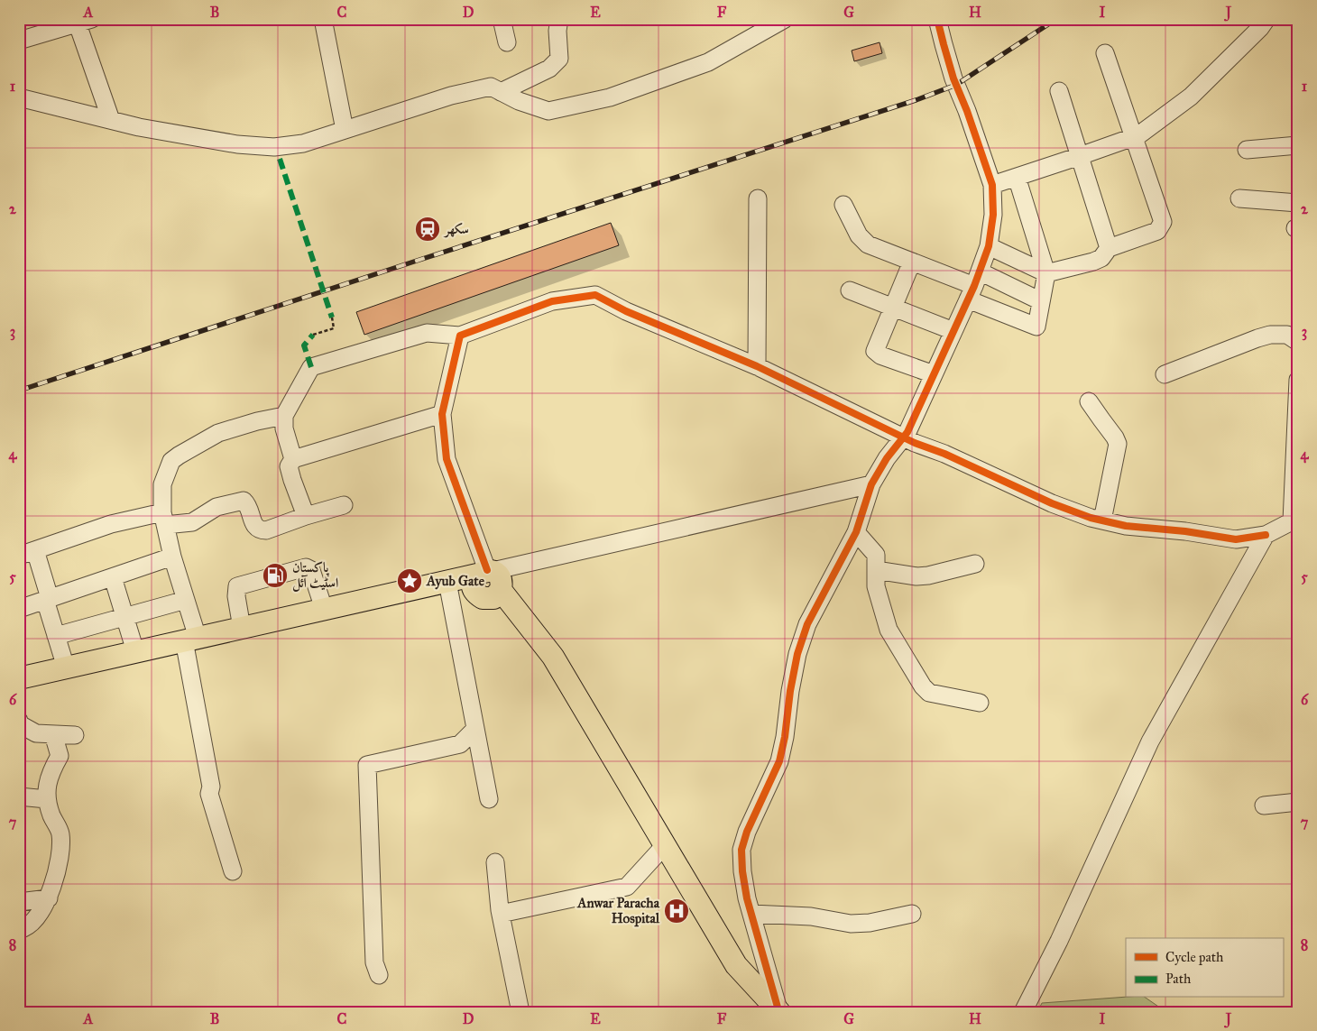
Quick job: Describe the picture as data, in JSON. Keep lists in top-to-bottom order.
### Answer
{
  "places": {
    "station": ["سكهر"],
    "fuel station": ["پاکستان اسٹیٹ آئل"],
    "place": ["Ayub Gate"],
    "hospital": ["Anwar Paracha Hospital"]
  },
  "legend": ["Cycle path", "Path"],
  "grid": {
    "columns": [
      "A",
      "B",
      "C",
      "D",
      "E",
      "F",
      "G",
      "H",
      "I",
      "J"
    ],
    "rows": [
      "1",
      "2",
      "3",
      "4",
      "5",
      "6",
      "7",
      "8"
    ]
  }
}
